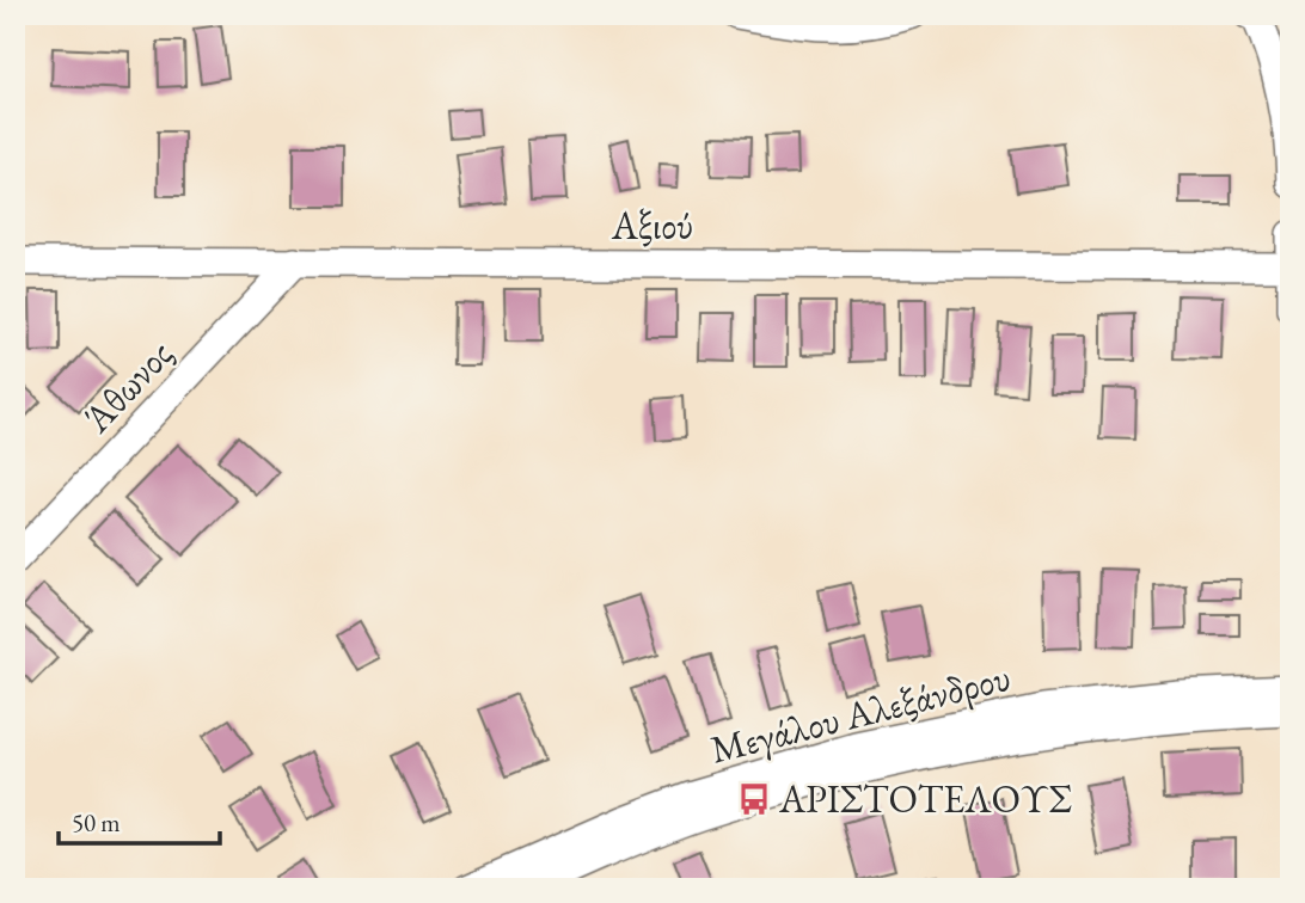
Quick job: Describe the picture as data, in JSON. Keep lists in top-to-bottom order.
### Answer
{
  "streets": {
    "street": ["Αξιού", "Άθωνος", "Μεγάλου Αλεξάνδρου"]
  },
  "crossings": [
    ["Αξιού", "Άθωνος"]
  ],
  "places": {
    "bus stop": ["ΑΡΙΣΤΟΤΕΛΟΥΣ"]
  },
  "scale_bar": "50 m"
}
